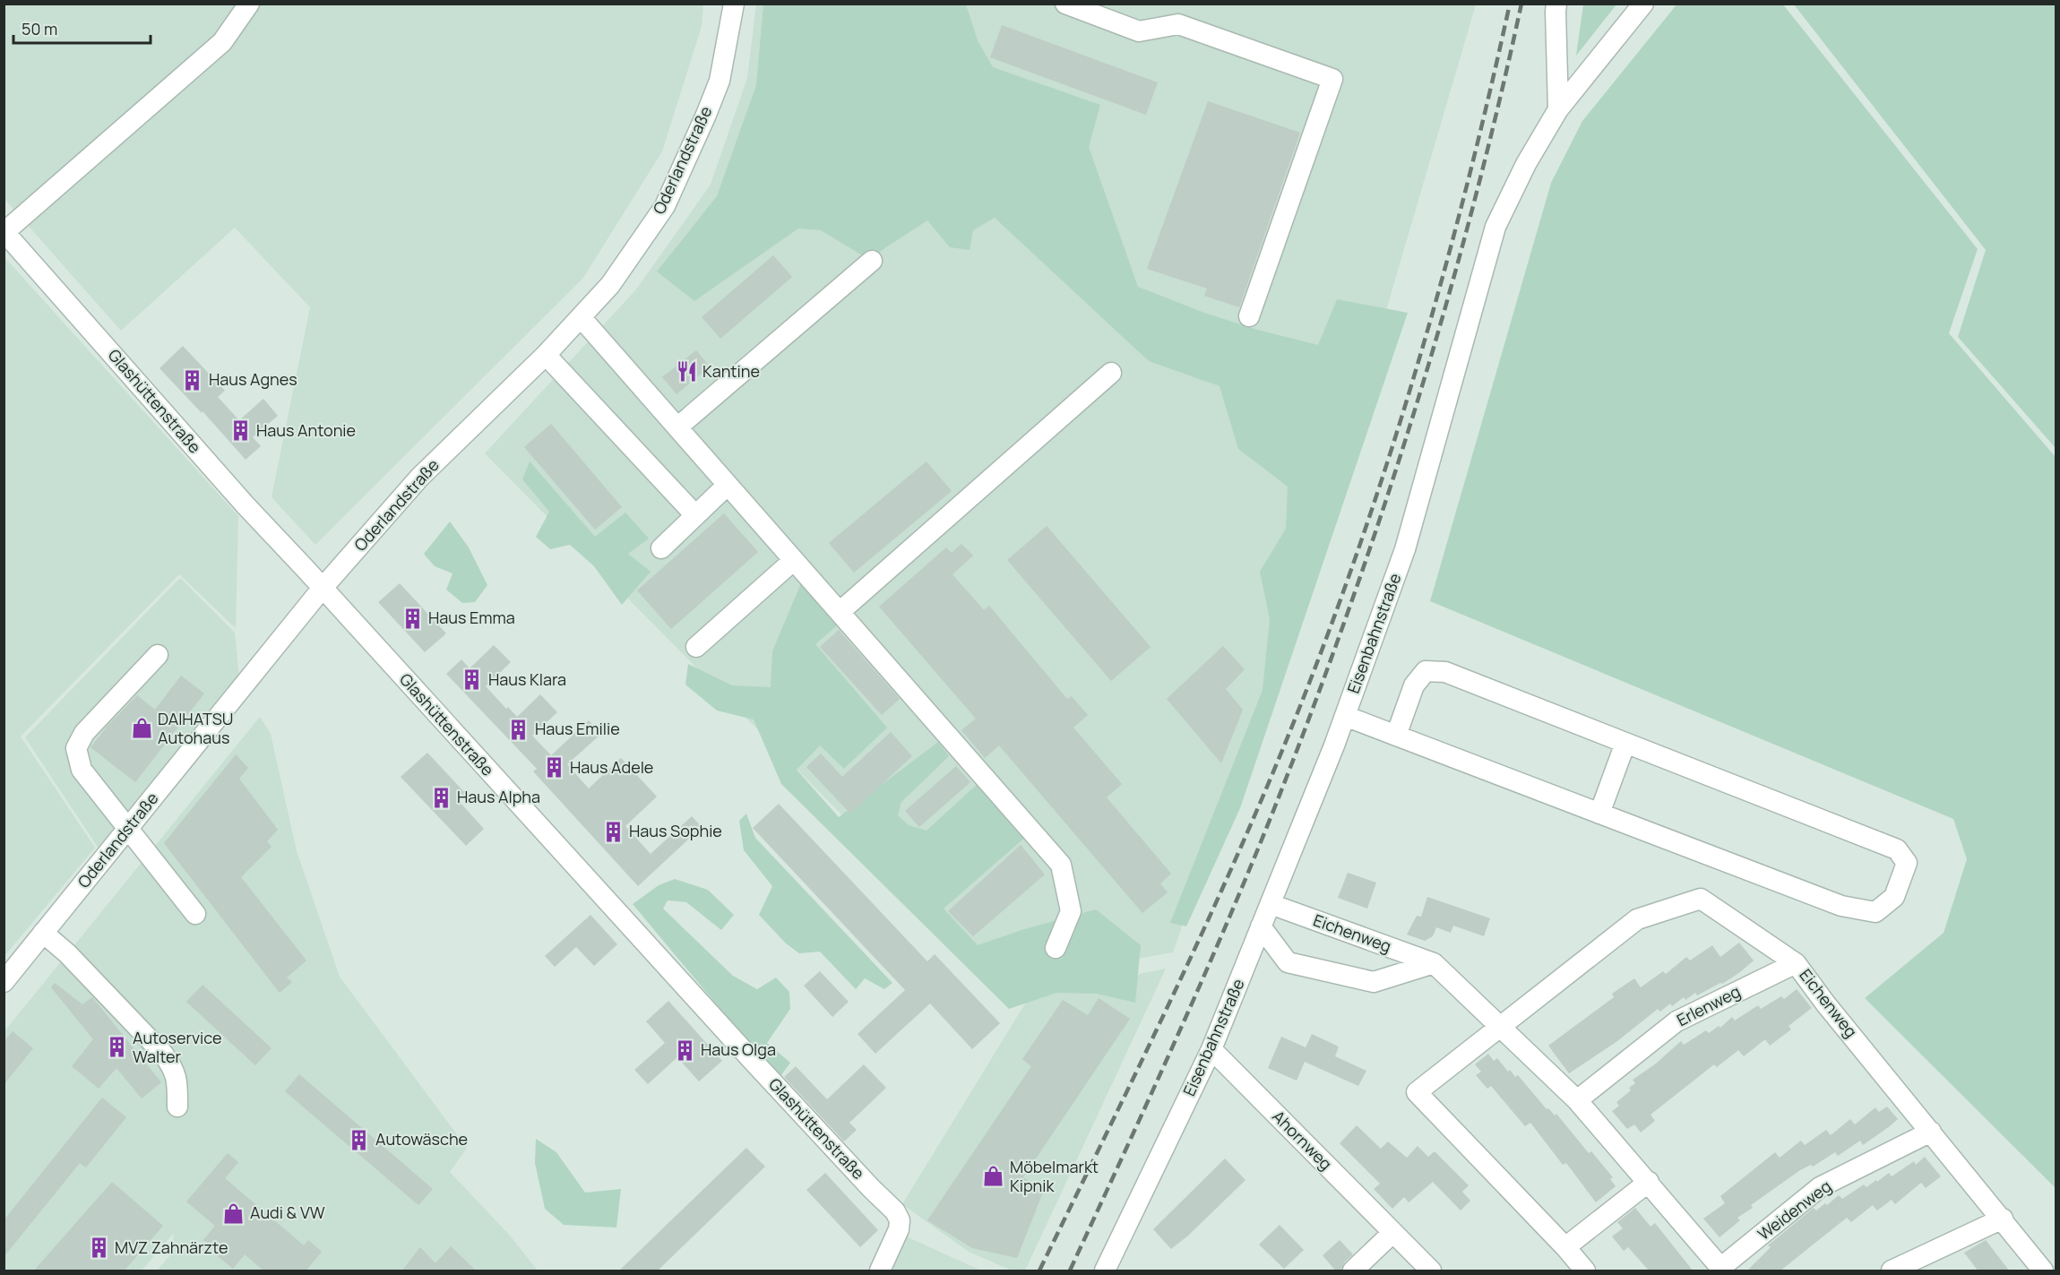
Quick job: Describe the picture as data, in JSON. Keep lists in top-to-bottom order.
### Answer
{
  "streets": {
    "street": [
      "Oderlandstraße",
      "Glashüttenstraße",
      "Eisenbahnstraße",
      "Eichenweg",
      "Erlenweg",
      "Ahornweg",
      "Weidenweg"
    ]
  },
  "crossings": [
    ["Oderlandstraße", "Glashüttenstraße"],
    ["Eisenbahnstraße", "Eichenweg"],
    ["Eisenbahnstraße", "Ahornweg"],
    ["Eichenweg", "Erlenweg"],
    ["Eichenweg", "Weidenweg"]
  ],
  "places": {
    "restaurant": ["Kantine"],
    "building": [
      "Haus Agnes",
      "Haus Antonie",
      "Haus Emma",
      "Haus Klara",
      "Haus Emilie",
      "Haus Adele",
      "Haus Alpha",
      "Haus Sophie",
      "Autoservice Walter",
      "Haus Olga",
      "Autowäsche",
      "MVZ Zahnärzte"
    ],
    "shop": ["DAIHATSU Autohaus", "Möbelmarkt Kipnik", "Audi & VW"]
  },
  "scale_bar": "50 m"
}
